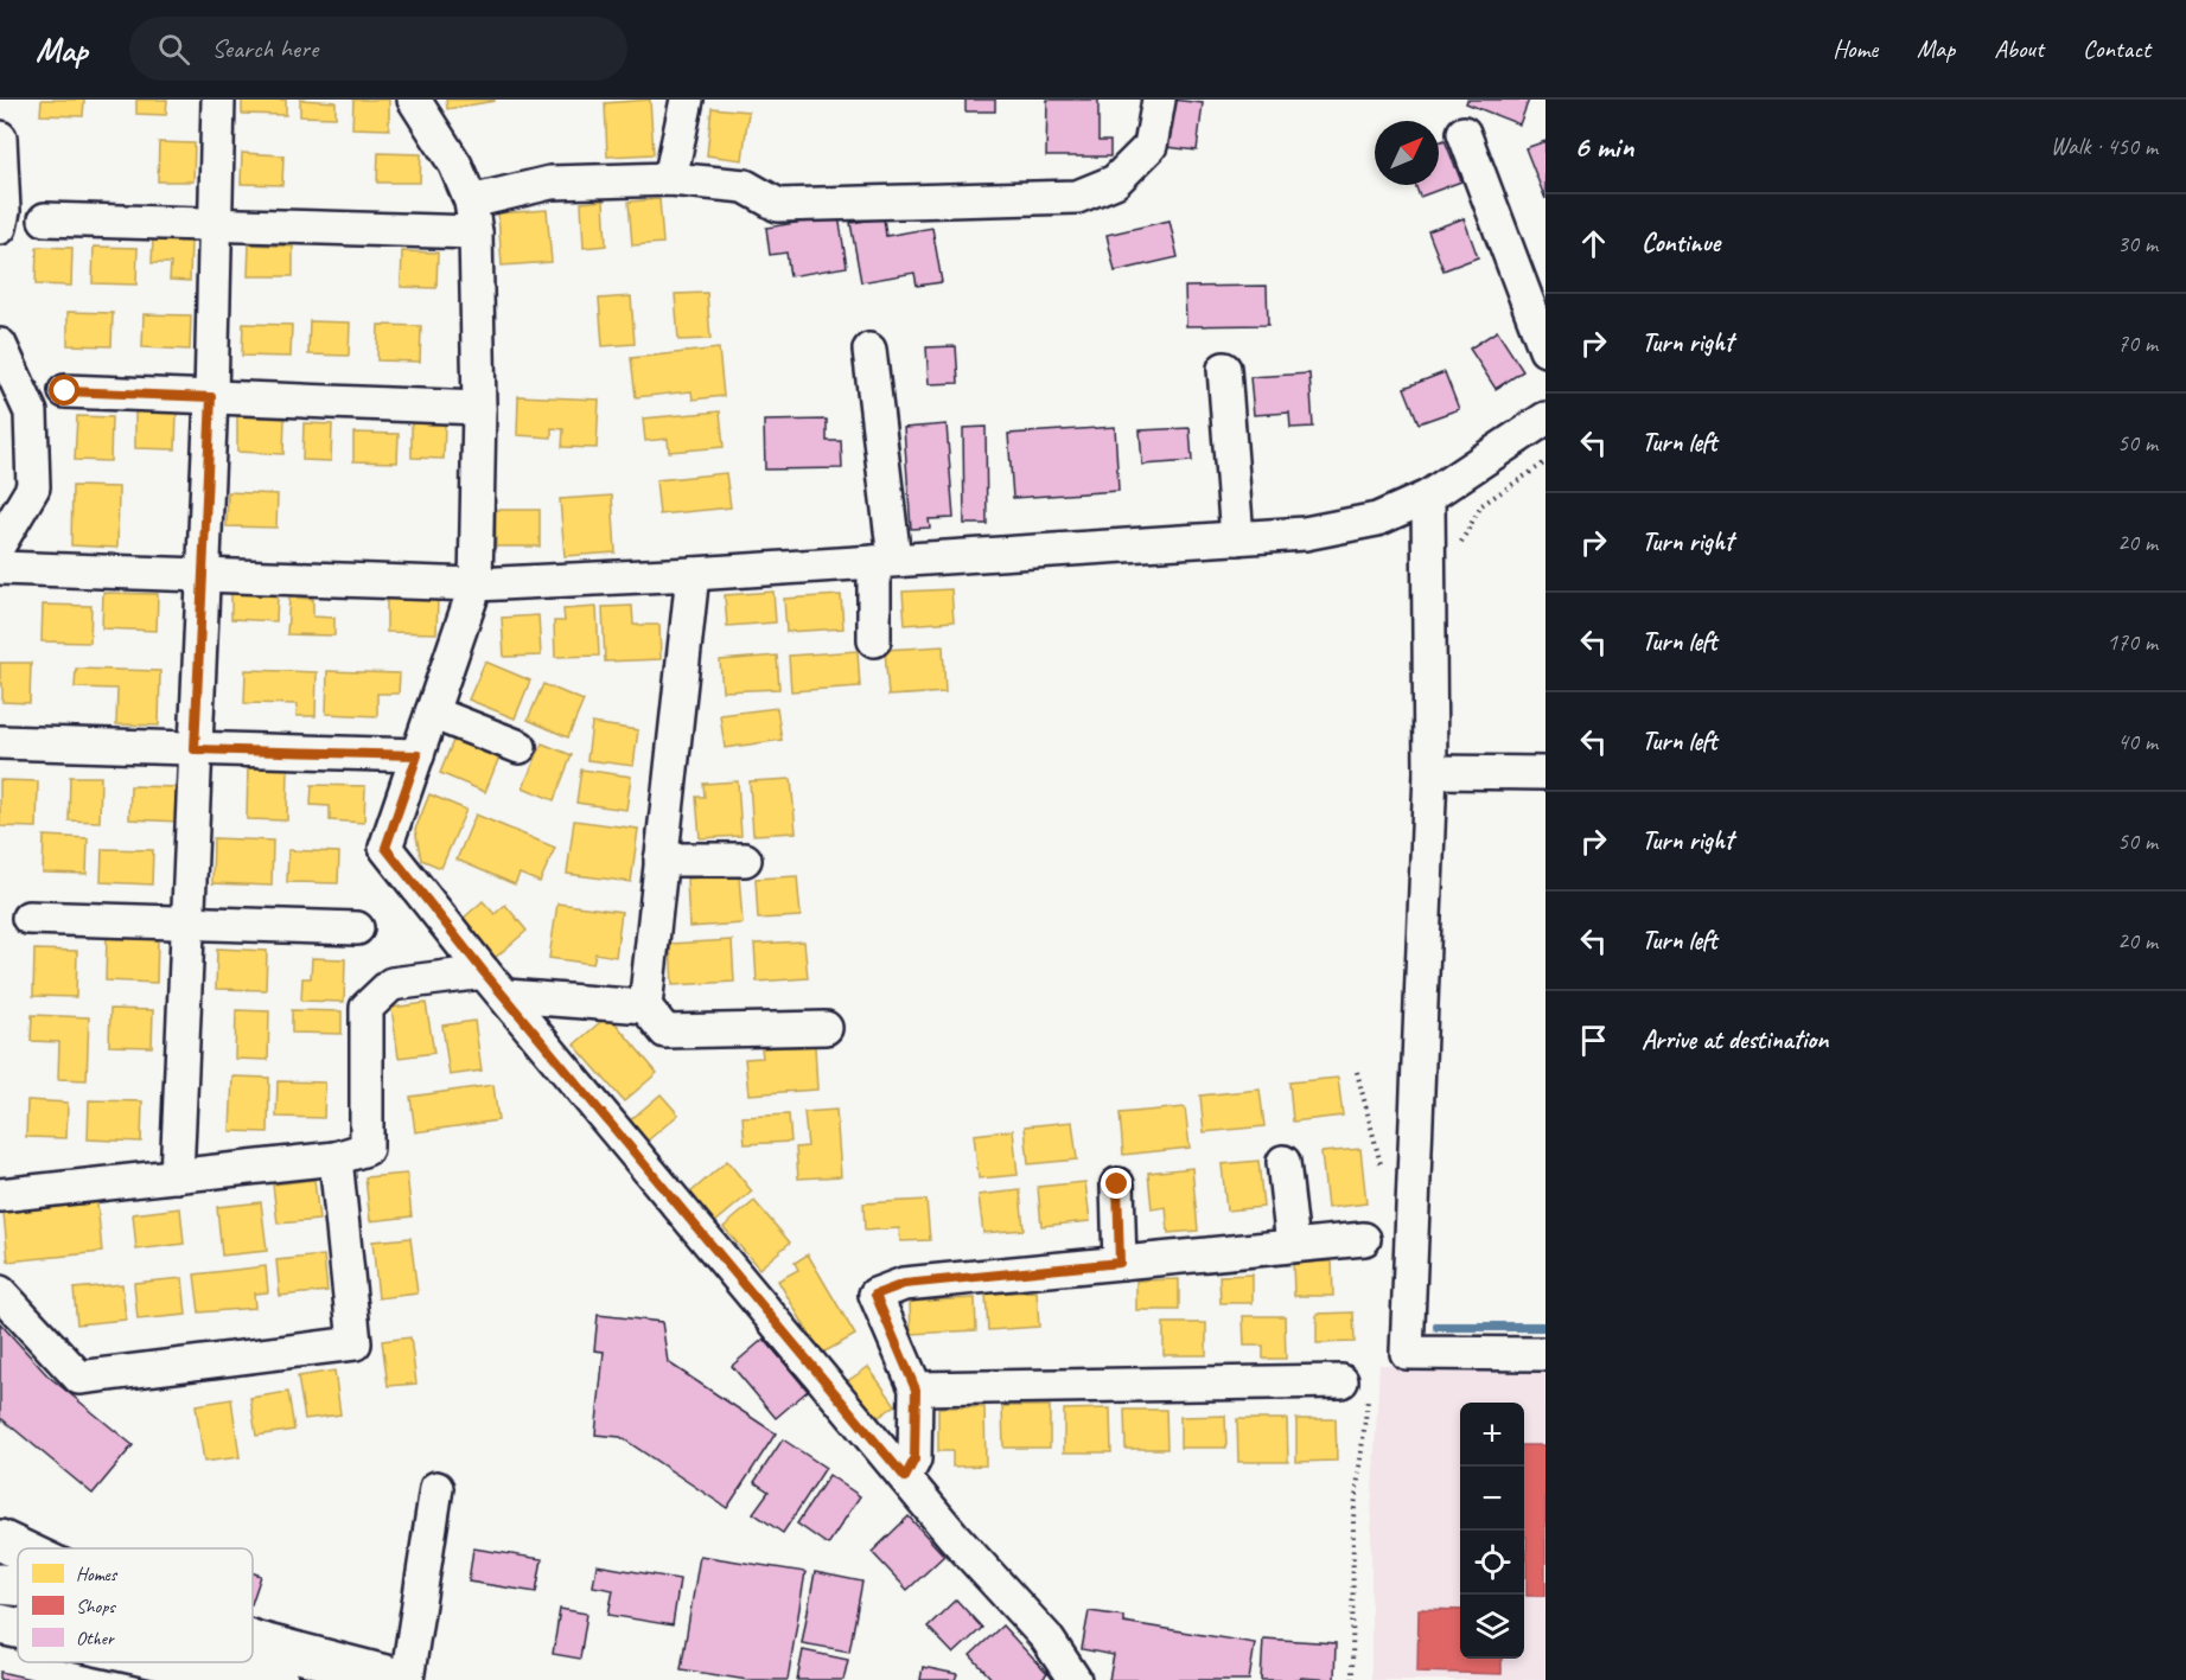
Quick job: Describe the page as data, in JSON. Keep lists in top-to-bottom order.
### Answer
{
  "legend": ["Homes", "Shops", "Other"],
  "north": "top right",
  "page": {
    "header": "Map",
    "search": "Search here",
    "nav": [
      "Home",
      "Map",
      "About",
      "Contact"
    ],
    "heading": ["6 min", "Walk · 450 m"],
    "list": [
      ["Continue", "30 m"],
      ["Turn right", "70 m"],
      ["Turn left", "50 m"],
      ["Turn right", "20 m"],
      ["Turn left", "170 m"],
      ["Turn left", "40 m"],
      ["Turn right", "50 m"],
      ["Turn left", "20 m"],
      "Arrive at destination"
    ],
    "map_buttons": ["+", "−"]
  }
}
